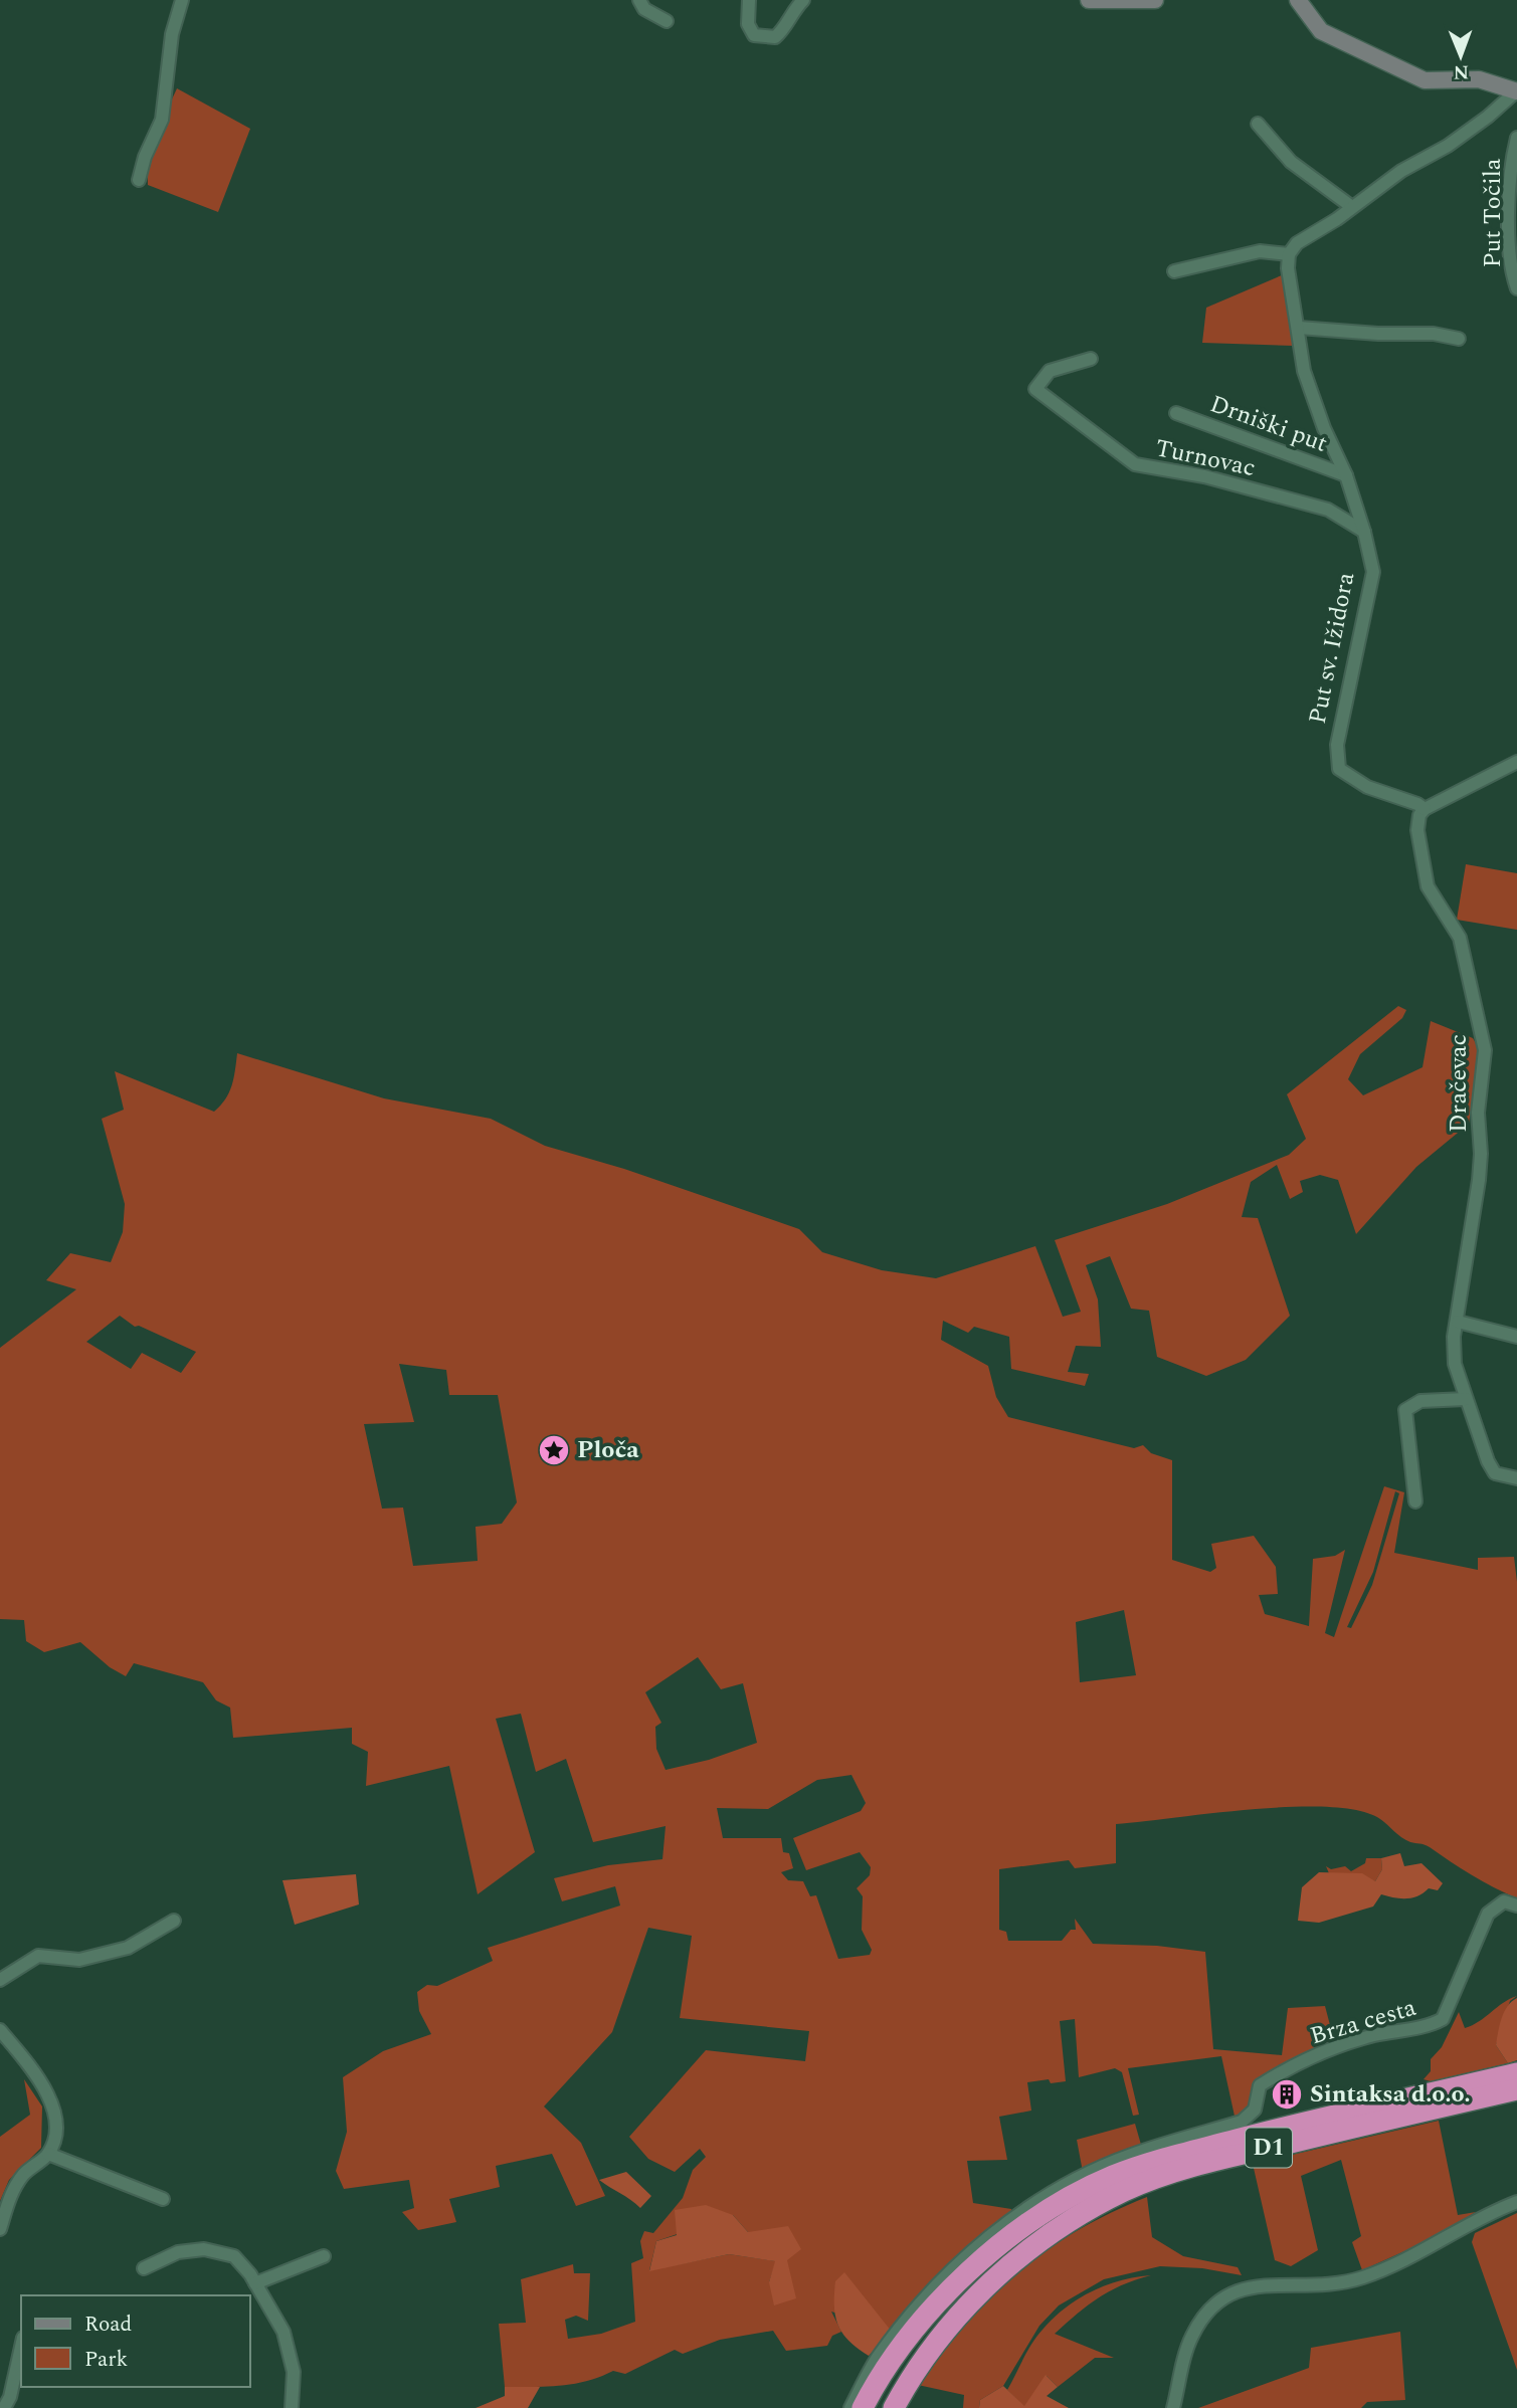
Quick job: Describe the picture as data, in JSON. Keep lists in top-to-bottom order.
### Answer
{
  "streets": {
    "highway": ["D1"],
    "street": [
      "Put Točila",
      "Drniški put",
      "Turnovac",
      "Put sv. Ižidora",
      "Dračevac",
      "Brza cesta"
    ]
  },
  "crossings": [
    ["Drniški put", "Put sv. Ižidora"],
    ["Turnovac", "Put sv. Ižidora"],
    ["Put sv. Ižidora", "Dračevac"]
  ],
  "places": {
    "place": ["Ploča"],
    "building": ["Sintaksa d.o.o."]
  },
  "legend": ["Road", "Park"],
  "north": "bottom"
}
